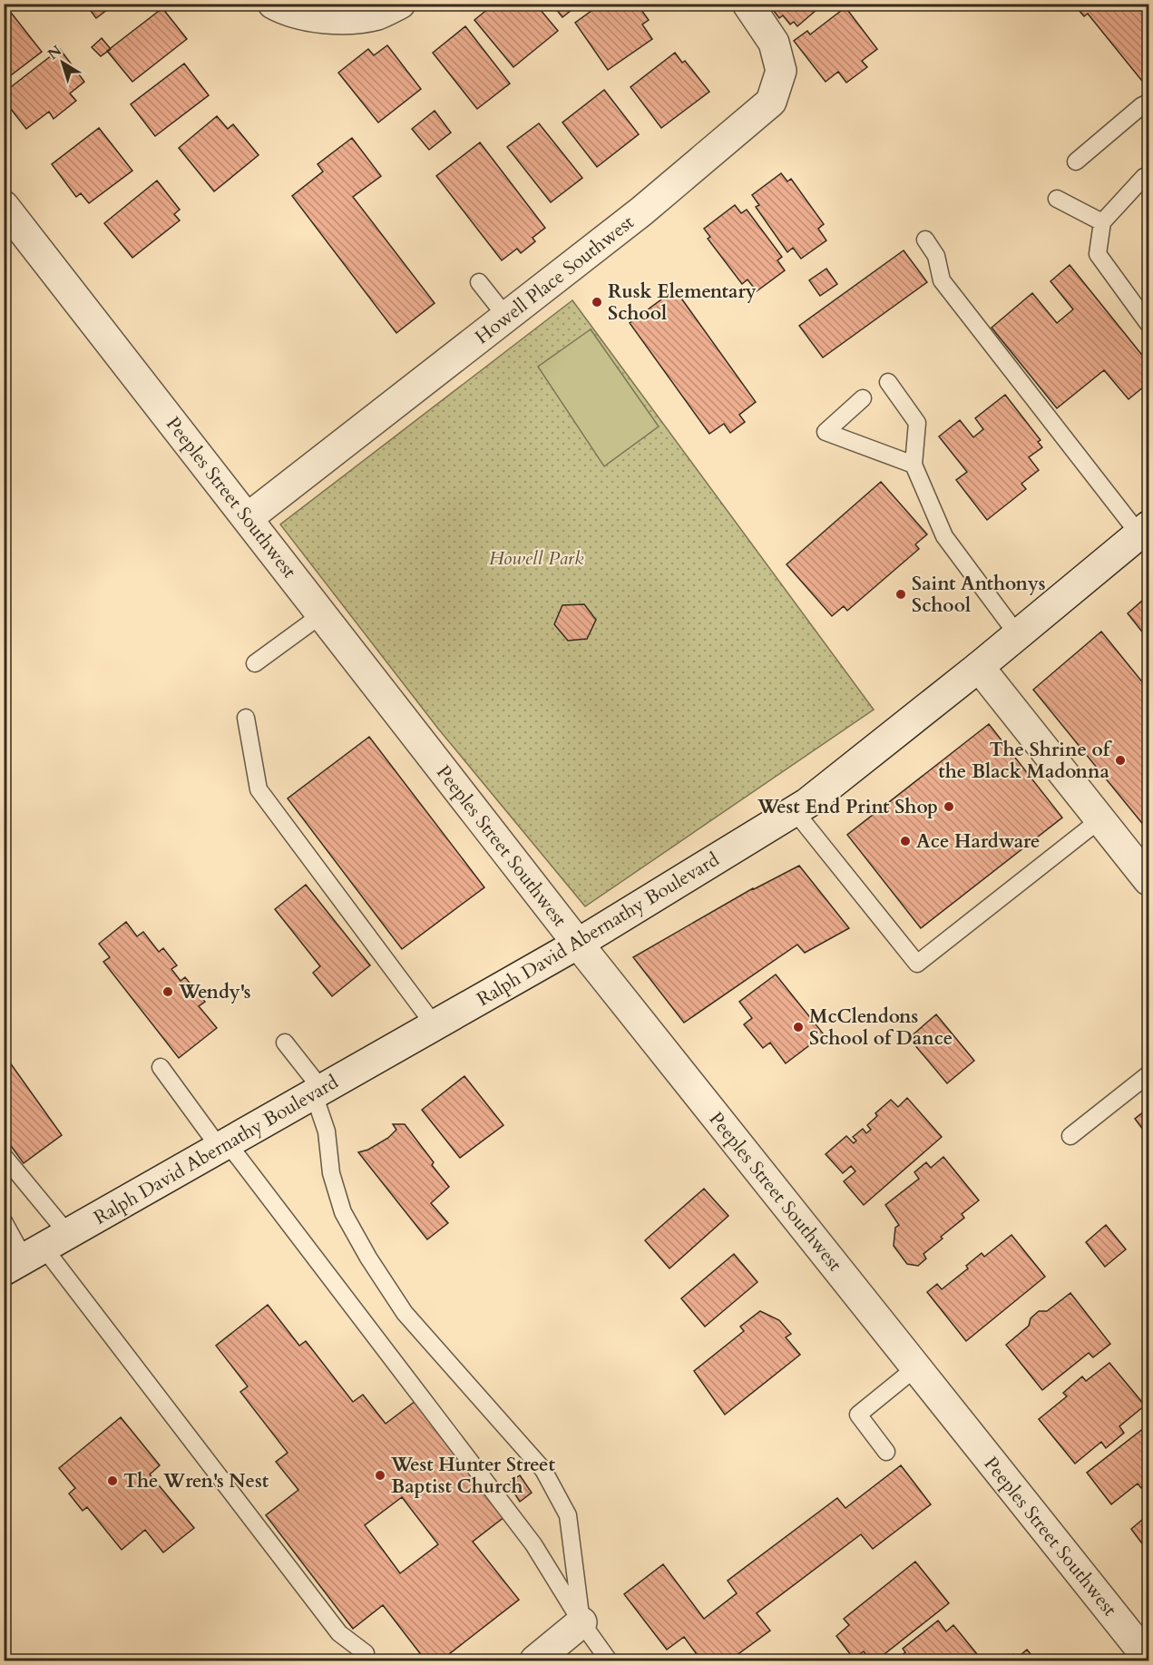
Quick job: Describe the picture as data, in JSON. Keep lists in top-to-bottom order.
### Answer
{
  "streets": {
    "street": ["Howell Place Southwest", "Peeples Street Southwest", "Ralph David Abernathy Boulevard"]
  },
  "crossings": [
    ["Howell Place Southwest", "Peeples Street Southwest"],
    ["Peeples Street Southwest", "Ralph David Abernathy Boulevard"]
  ],
  "parks": ["Howell Park"],
  "places": [
    "Rusk Elementary School",
    "Saint Anthonys School",
    "The Shrine of the Black Madonna",
    "West End Print Shop",
    "Ace Hardware",
    "Wendy's",
    "McClendons School of Dance",
    "West Hunter Street Baptist Church",
    "The Wren's Nest"
  ],
  "north": "top left"
}
